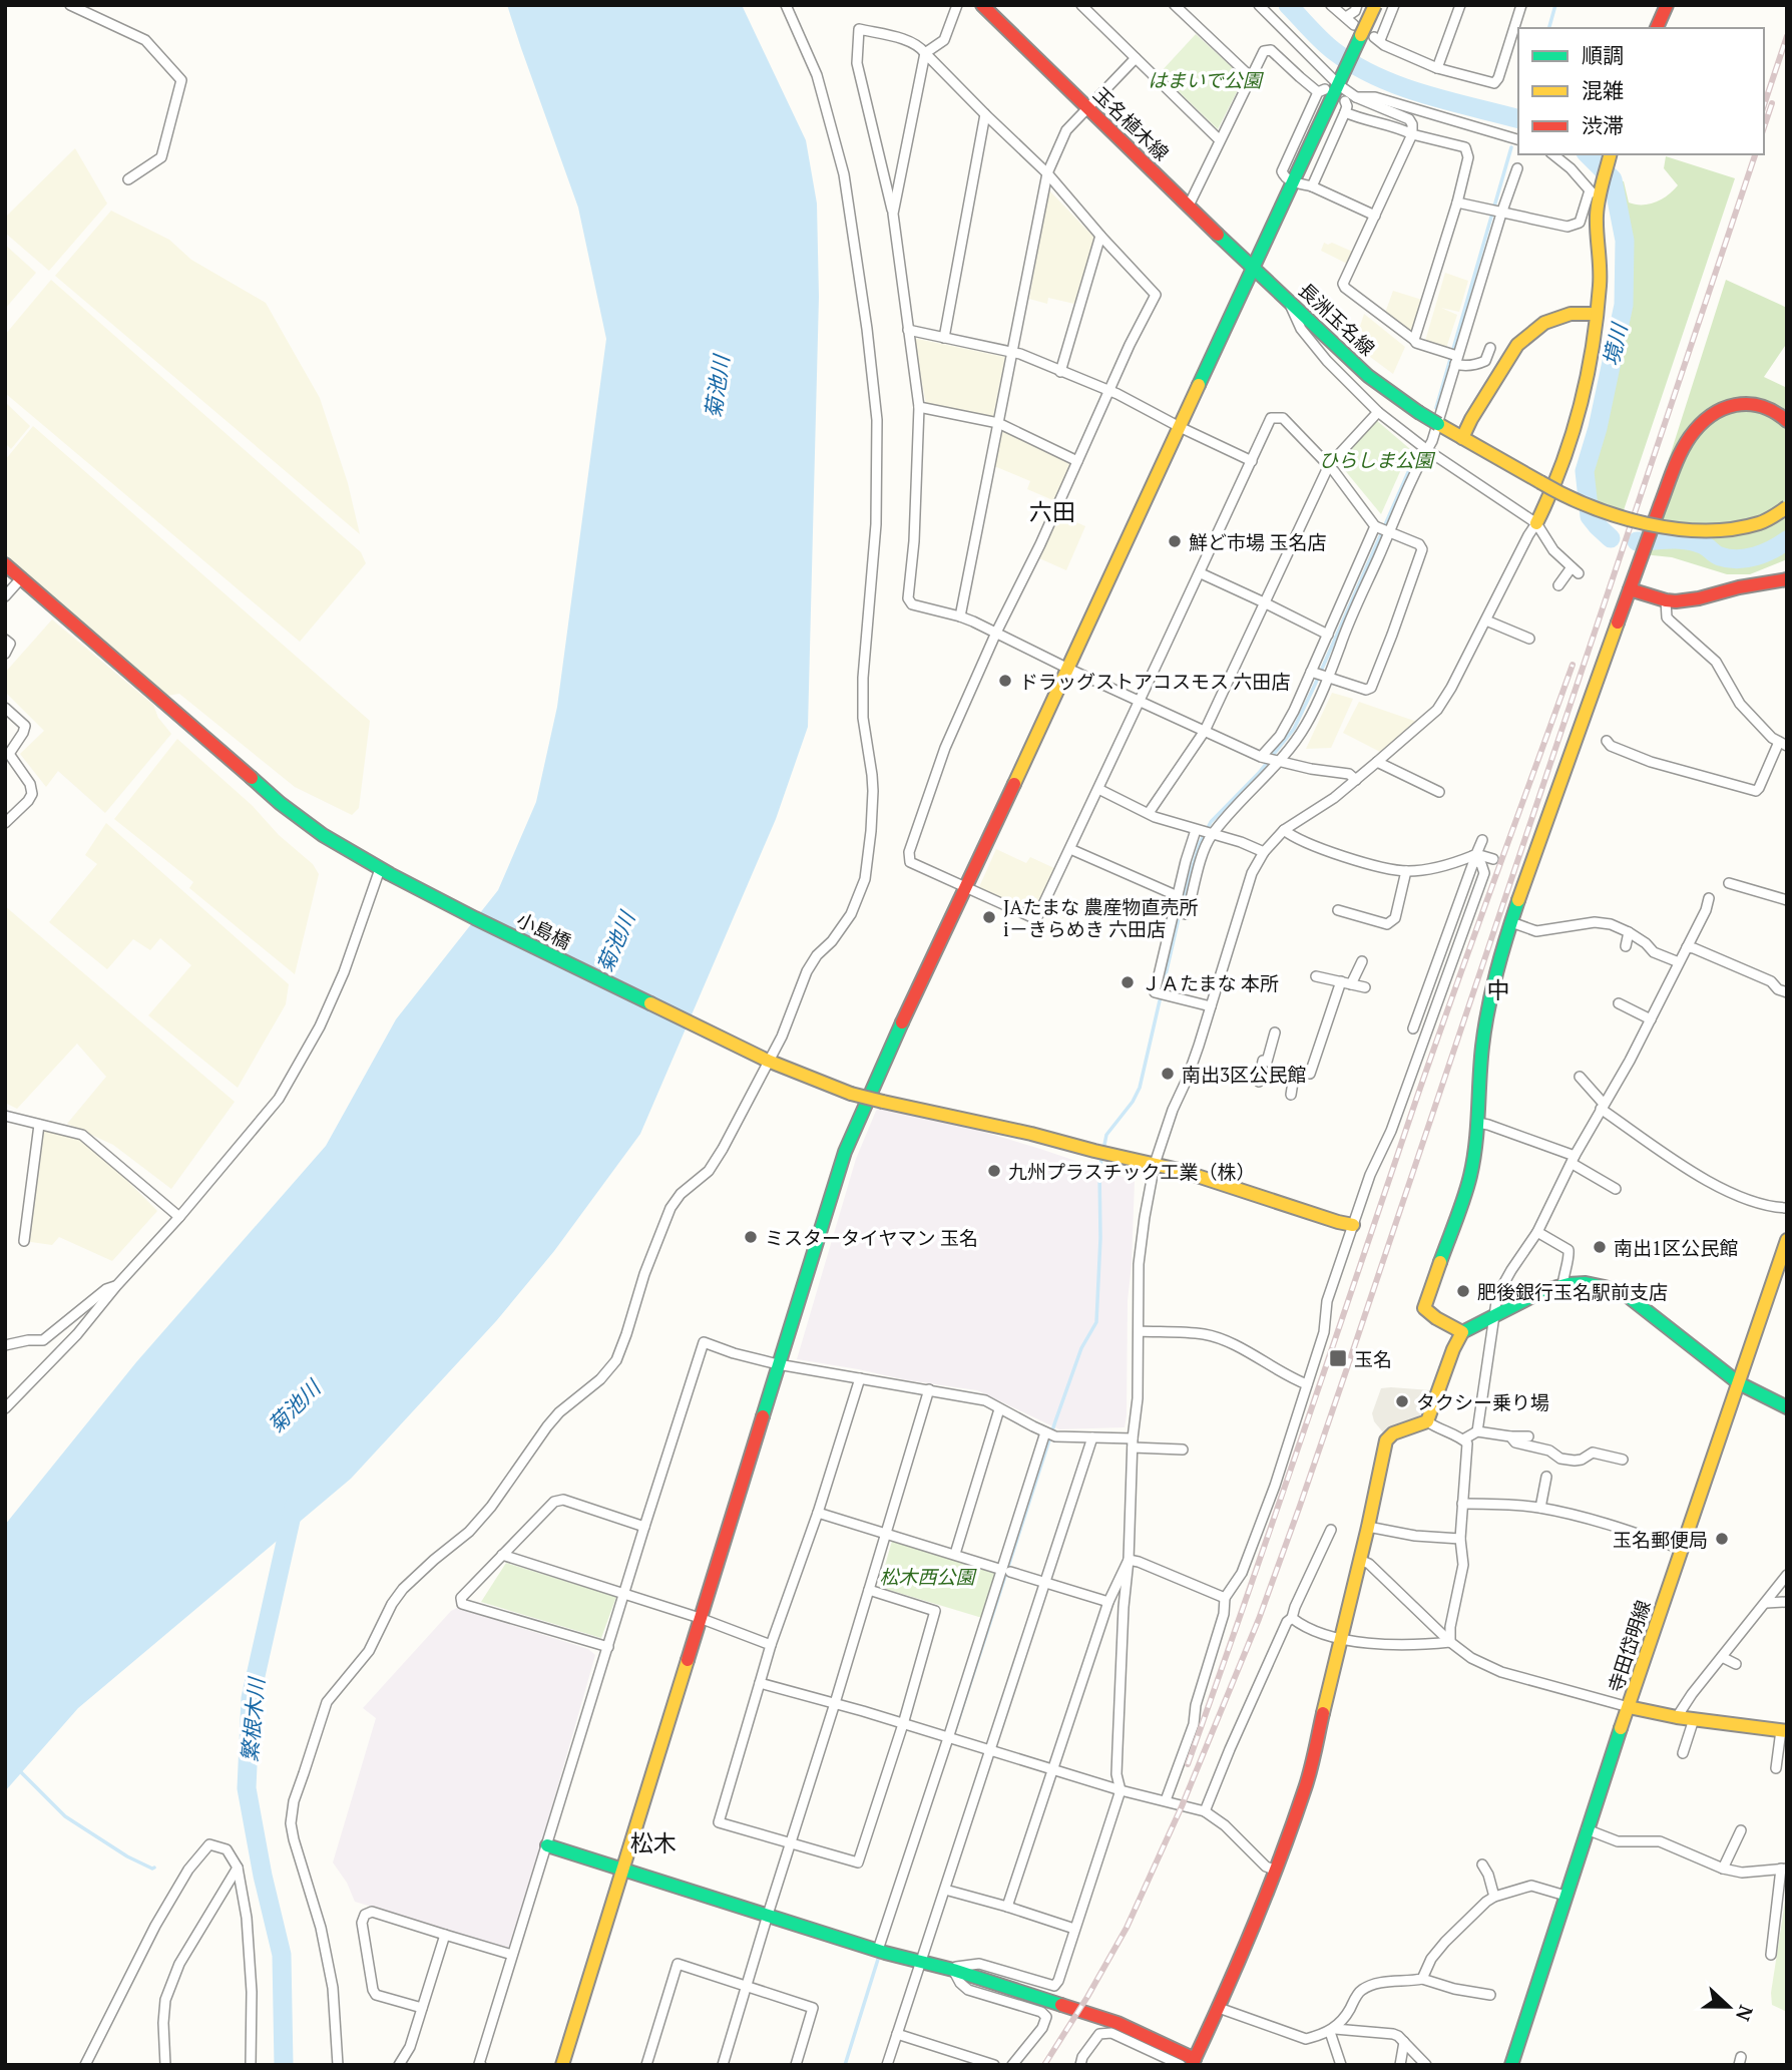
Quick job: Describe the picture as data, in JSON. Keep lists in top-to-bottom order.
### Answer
{
  "streets": {
    "street": [
      "玉名植木線",
      "長洲玉名線",
      "小島橋",
      "寺田岱明線"
    ]
  },
  "crossings": [
    ["玉名植木線", "長洲玉名線"]
  ],
  "districts": ["六田", "中", "松木"],
  "water": ["境川", "菊池川", "繁根木川"],
  "parks": ["はまいで公園", "ひらしま公園", "松木西公園"],
  "places": {
    "other": [
      "鮮ど市場 玉名店",
      "ドラッグストアコスモス 六田店",
      "JAたまな 農産物直売所 i－きらめき 六田店",
      "ＪＡたまな 本所",
      "南出3区公民館",
      "九州プラスチック工業（株）",
      "ミスタータイヤマン 玉名",
      "南出1区公民館",
      "肥後銀行玉名駅前支店",
      "タクシー乗り場",
      "玉名郵便局"
    ],
    "transit": ["玉名"]
  },
  "legend": ["順調", "混雑", "渋滞"],
  "north": "right"
}
